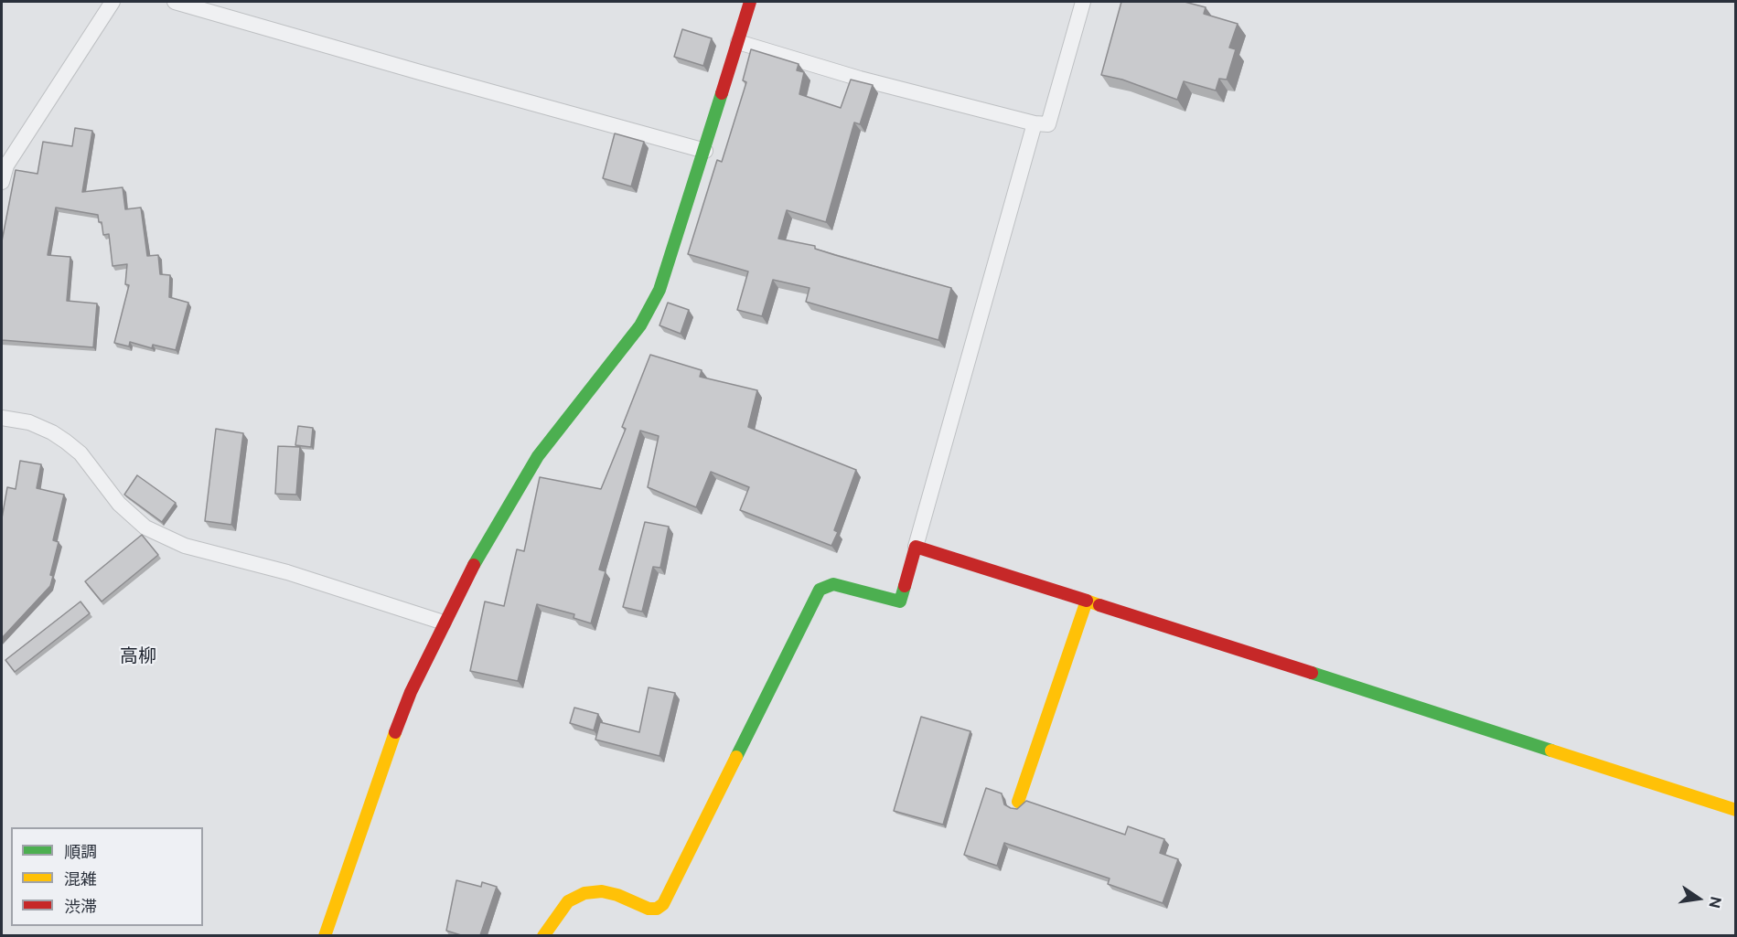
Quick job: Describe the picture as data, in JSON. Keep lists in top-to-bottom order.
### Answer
{
  "districts": ["高柳"],
  "legend": ["順調", "混雑", "渋滞"],
  "north": "right"
}
